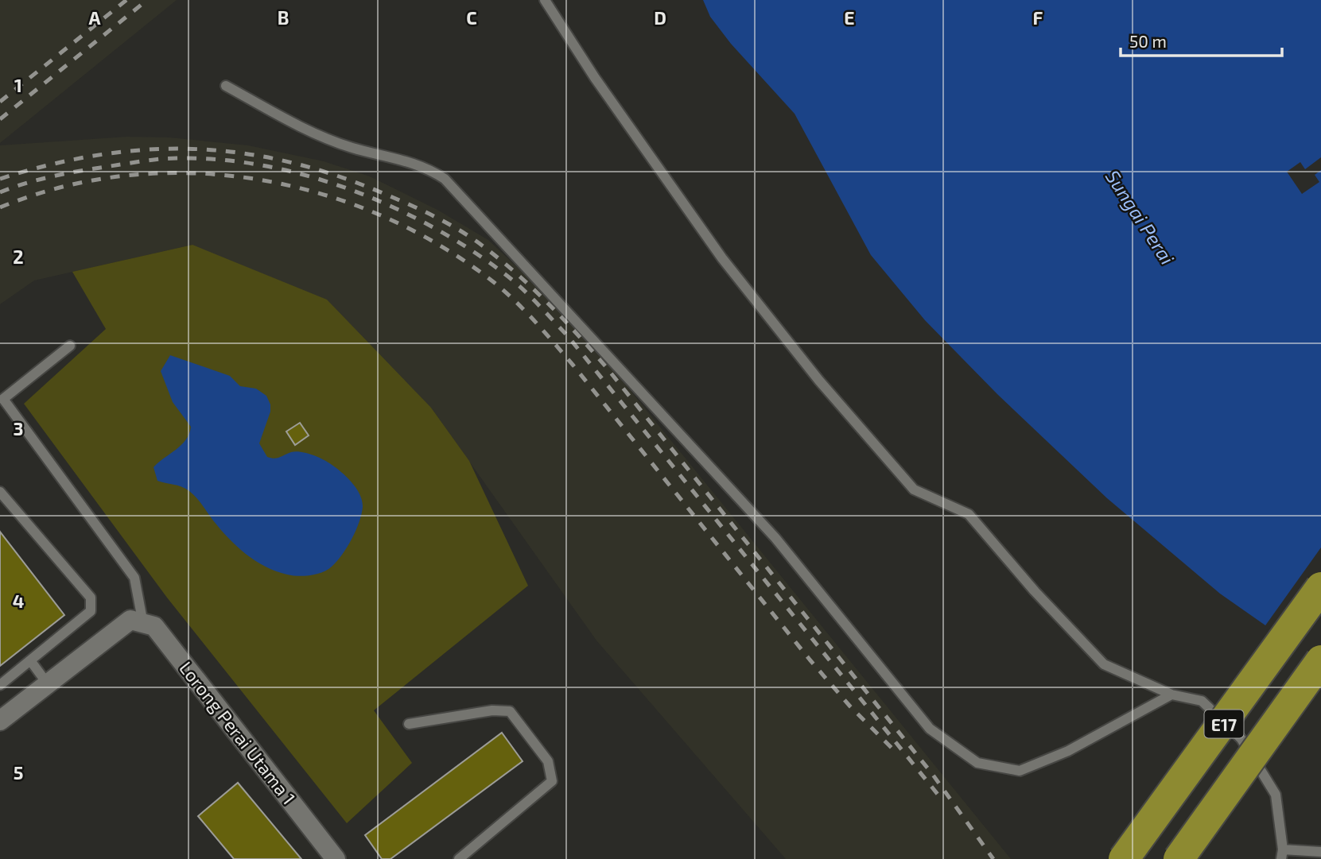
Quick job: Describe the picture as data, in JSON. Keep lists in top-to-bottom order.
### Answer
{
  "streets": {
    "highway": ["E17"],
    "street": ["Lorong Perai Utama 1"]
  },
  "water": ["Sungai Perai"],
  "scale_bar": "50 m",
  "grid": {
    "columns": [
      "A",
      "B",
      "C",
      "D",
      "E",
      "F"
    ],
    "rows": [
      "1",
      "2",
      "3",
      "4",
      "5"
    ]
  }
}
